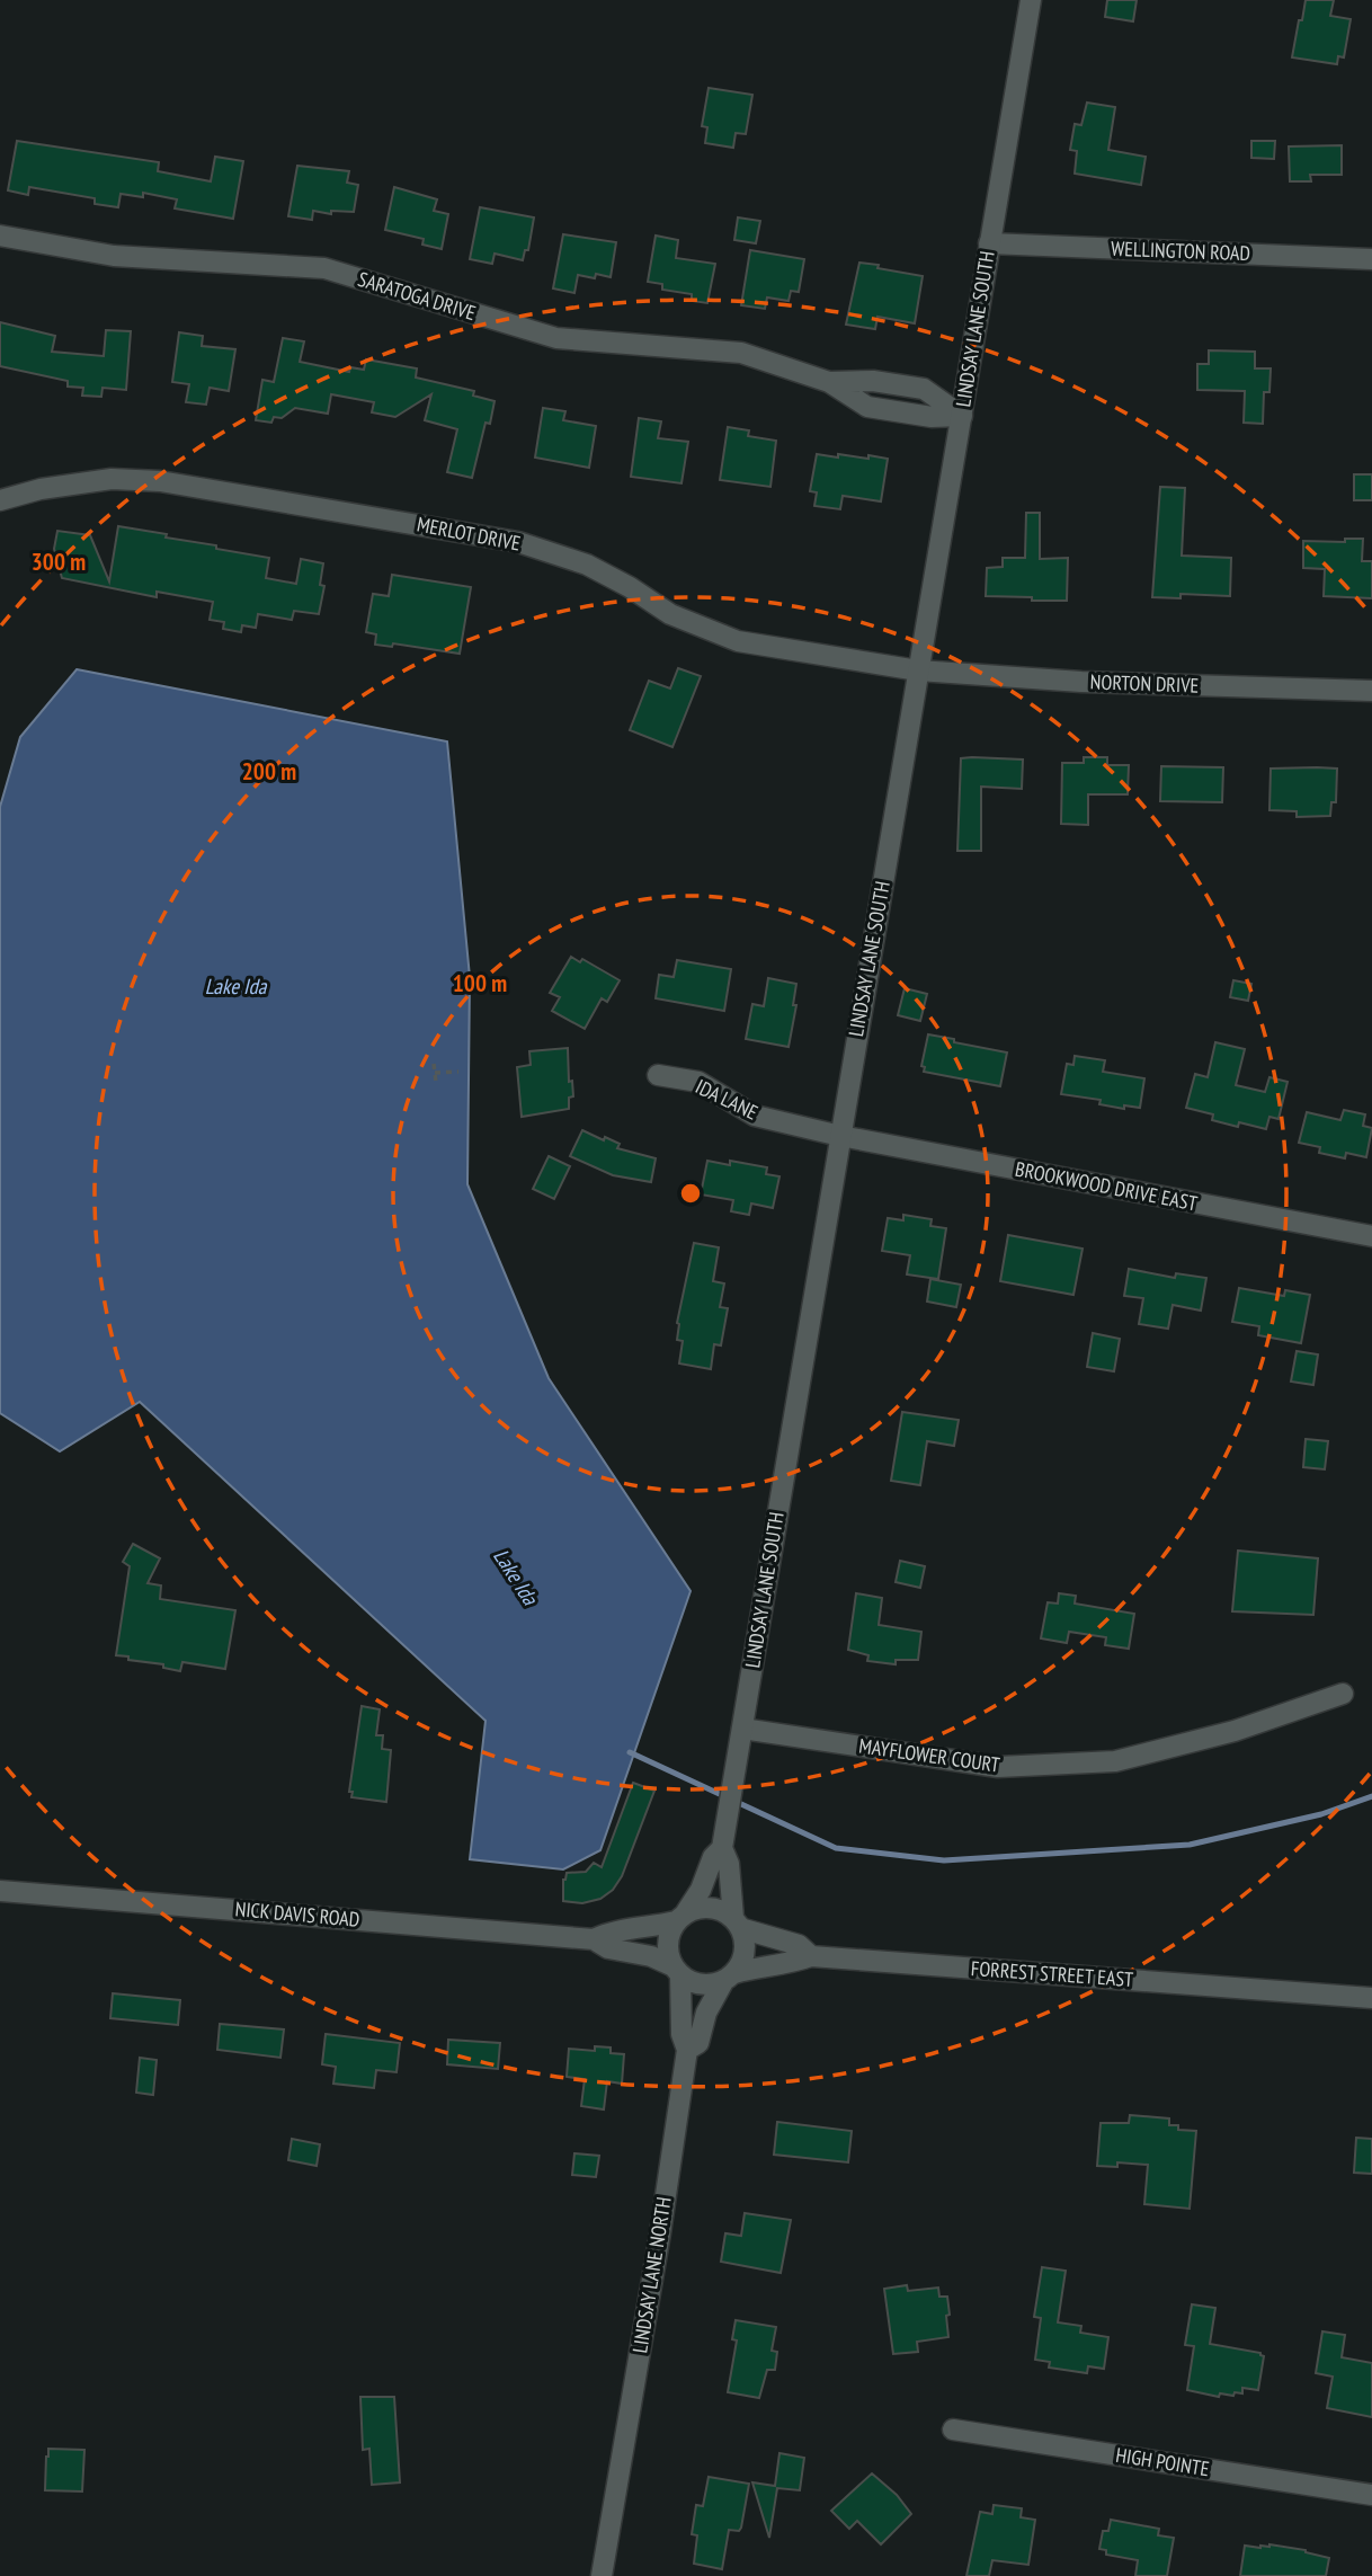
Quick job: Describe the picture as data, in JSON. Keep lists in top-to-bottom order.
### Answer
{
  "streets": {
    "street": [
      "WELLINGTON ROAD",
      "SARATOGA DRIVE",
      "LINDSAY LANE SOUTH",
      "MERLOT DRIVE",
      "NORTON DRIVE",
      "IDA LANE",
      "BROOKWOOD DRIVE EAST",
      "MAYFLOWER COURT",
      "NICK DAVIS ROAD",
      "FORREST STREET EAST",
      "LINDSAY LANE NORTH",
      "HIGH POINTE"
    ]
  },
  "crossings": [
    ["WELLINGTON ROAD", "LINDSAY LANE SOUTH"],
    ["SARATOGA DRIVE", "LINDSAY LANE SOUTH"],
    ["LINDSAY LANE SOUTH", "MERLOT DRIVE"],
    ["LINDSAY LANE SOUTH", "NORTON DRIVE"],
    ["LINDSAY LANE SOUTH", "IDA LANE"],
    ["LINDSAY LANE SOUTH", "BROOKWOOD DRIVE EAST"],
    ["LINDSAY LANE SOUTH", "MAYFLOWER COURT"],
    ["LINDSAY LANE SOUTH", "NICK DAVIS ROAD"],
    ["LINDSAY LANE SOUTH", "FORREST STREET EAST"],
    ["LINDSAY LANE SOUTH", "LINDSAY LANE NORTH"],
    ["MERLOT DRIVE", "NORTON DRIVE"],
    ["IDA LANE", "BROOKWOOD DRIVE EAST"],
    ["NICK DAVIS ROAD", "FORREST STREET EAST"],
    ["NICK DAVIS ROAD", "LINDSAY LANE NORTH"],
    ["FORREST STREET EAST", "LINDSAY LANE NORTH"]
  ],
  "water": ["Lake Ida"],
  "rings": ["300 m", "200 m", "100 m"]
}
